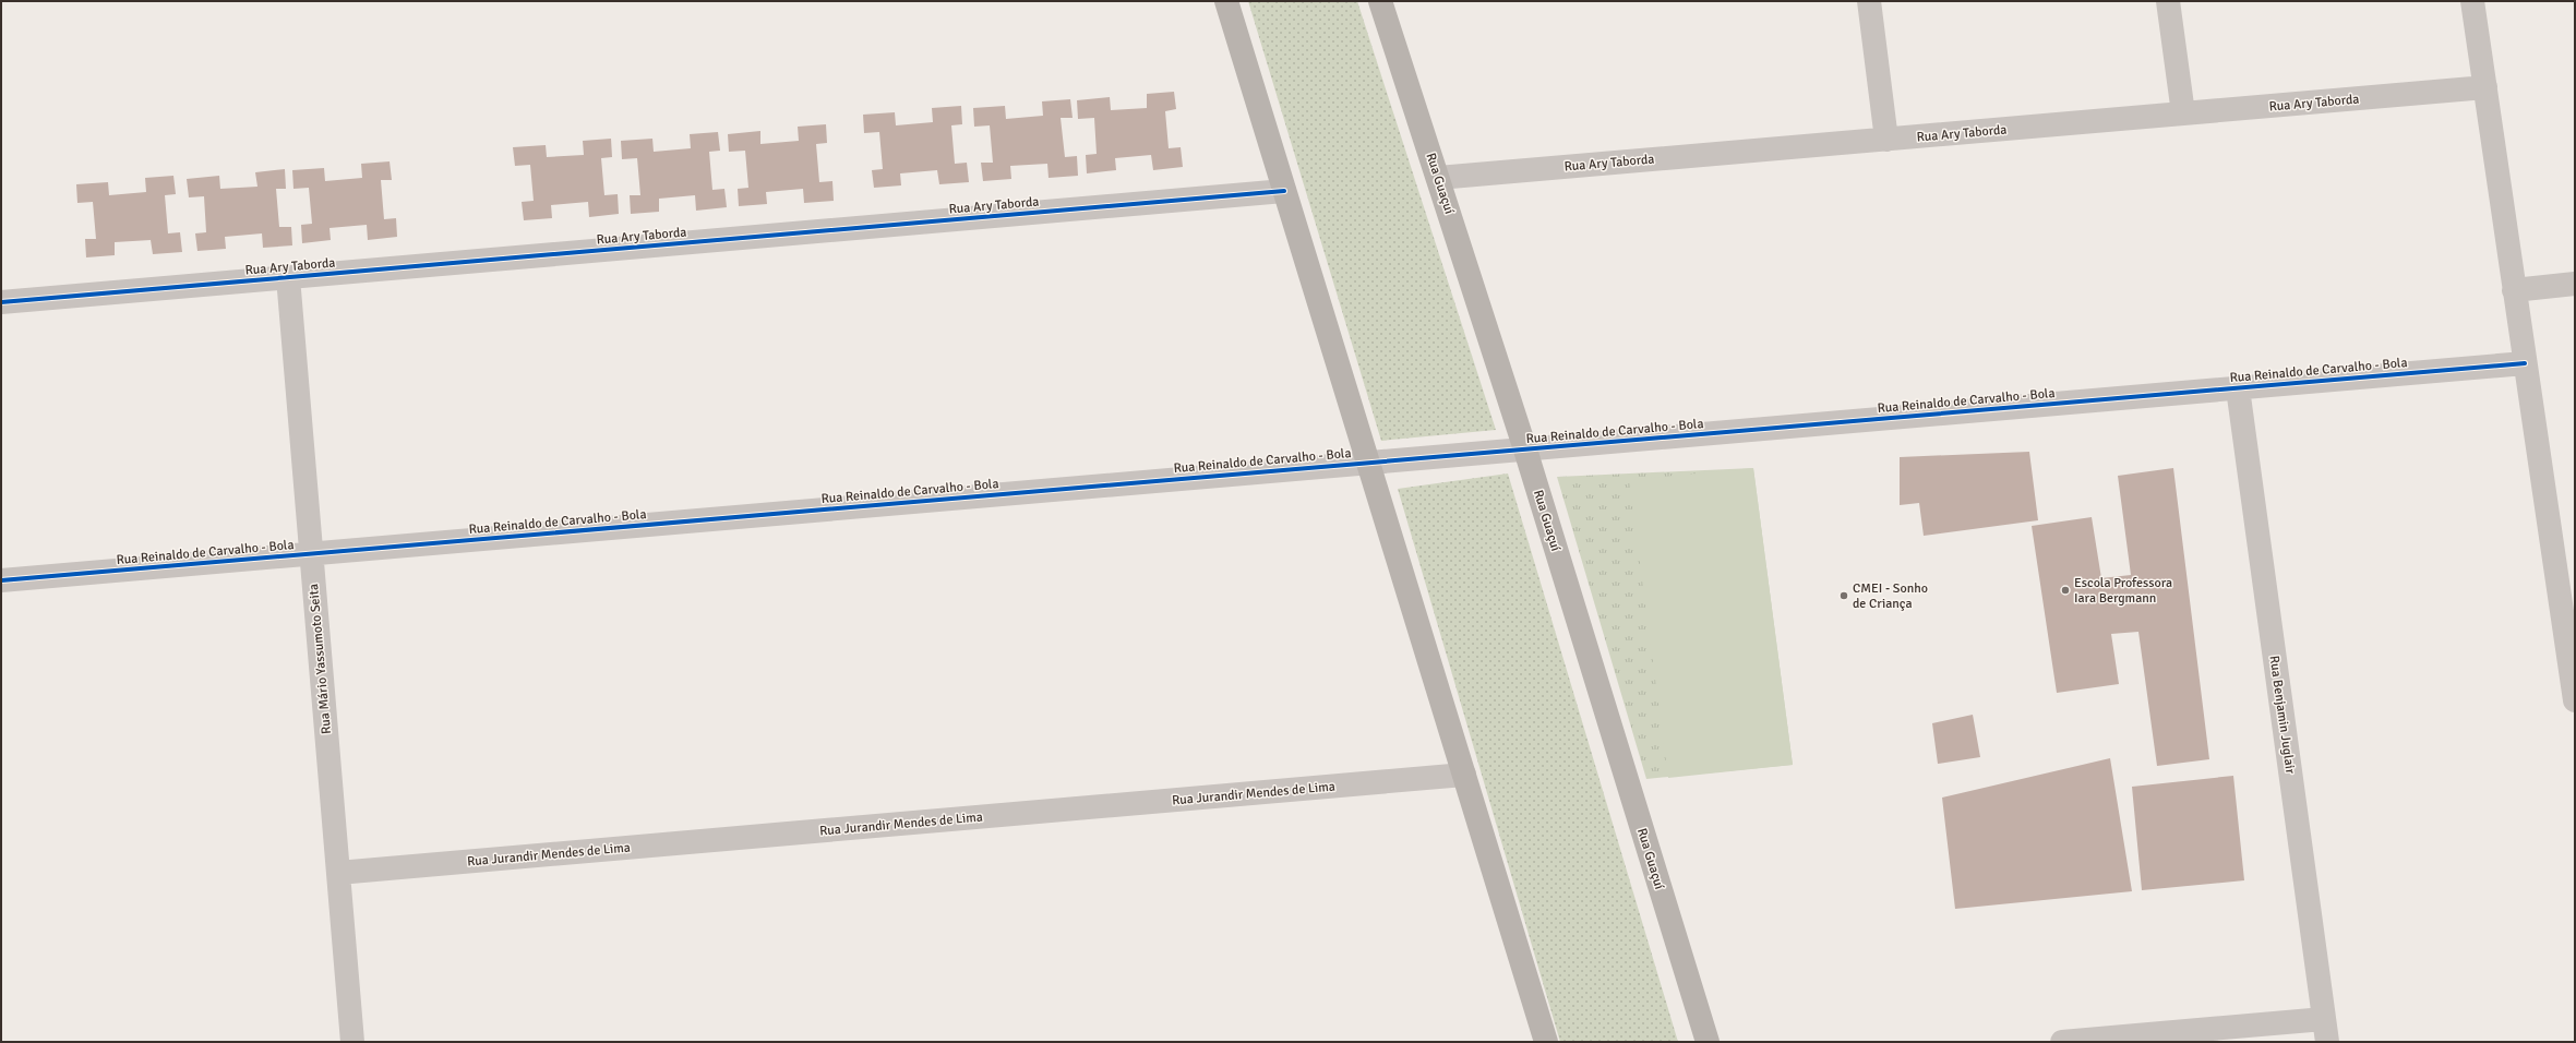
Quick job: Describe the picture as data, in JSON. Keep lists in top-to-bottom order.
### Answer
{
  "streets": {
    "street": [
      "Rua Ary Taborda",
      "Rua Guaçuí",
      "Rua Reinaldo de Carvalho - Bola",
      "Rua Mário Yassumoto Seita",
      "Rua Benjamin Juglair",
      "Rua Jurandir Mendes de Lima"
    ]
  },
  "crossings": [
    ["Rua Ary Taborda", "Rua Guaçuí"],
    ["Rua Ary Taborda", "Rua Mário Yassumoto Seita"],
    ["Rua Guaçuí", "Rua Reinaldo de Carvalho - Bola"],
    ["Rua Reinaldo de Carvalho - Bola", "Rua Mário Yassumoto Seita"],
    ["Rua Reinaldo de Carvalho - Bola", "Rua Benjamin Juglair"],
    ["Rua Mário Yassumoto Seita", "Rua Jurandir Mendes de Lima"]
  ],
  "places": ["Escola Professora Iara Bergmann", "CMEI - Sonho de Criança"]
}
